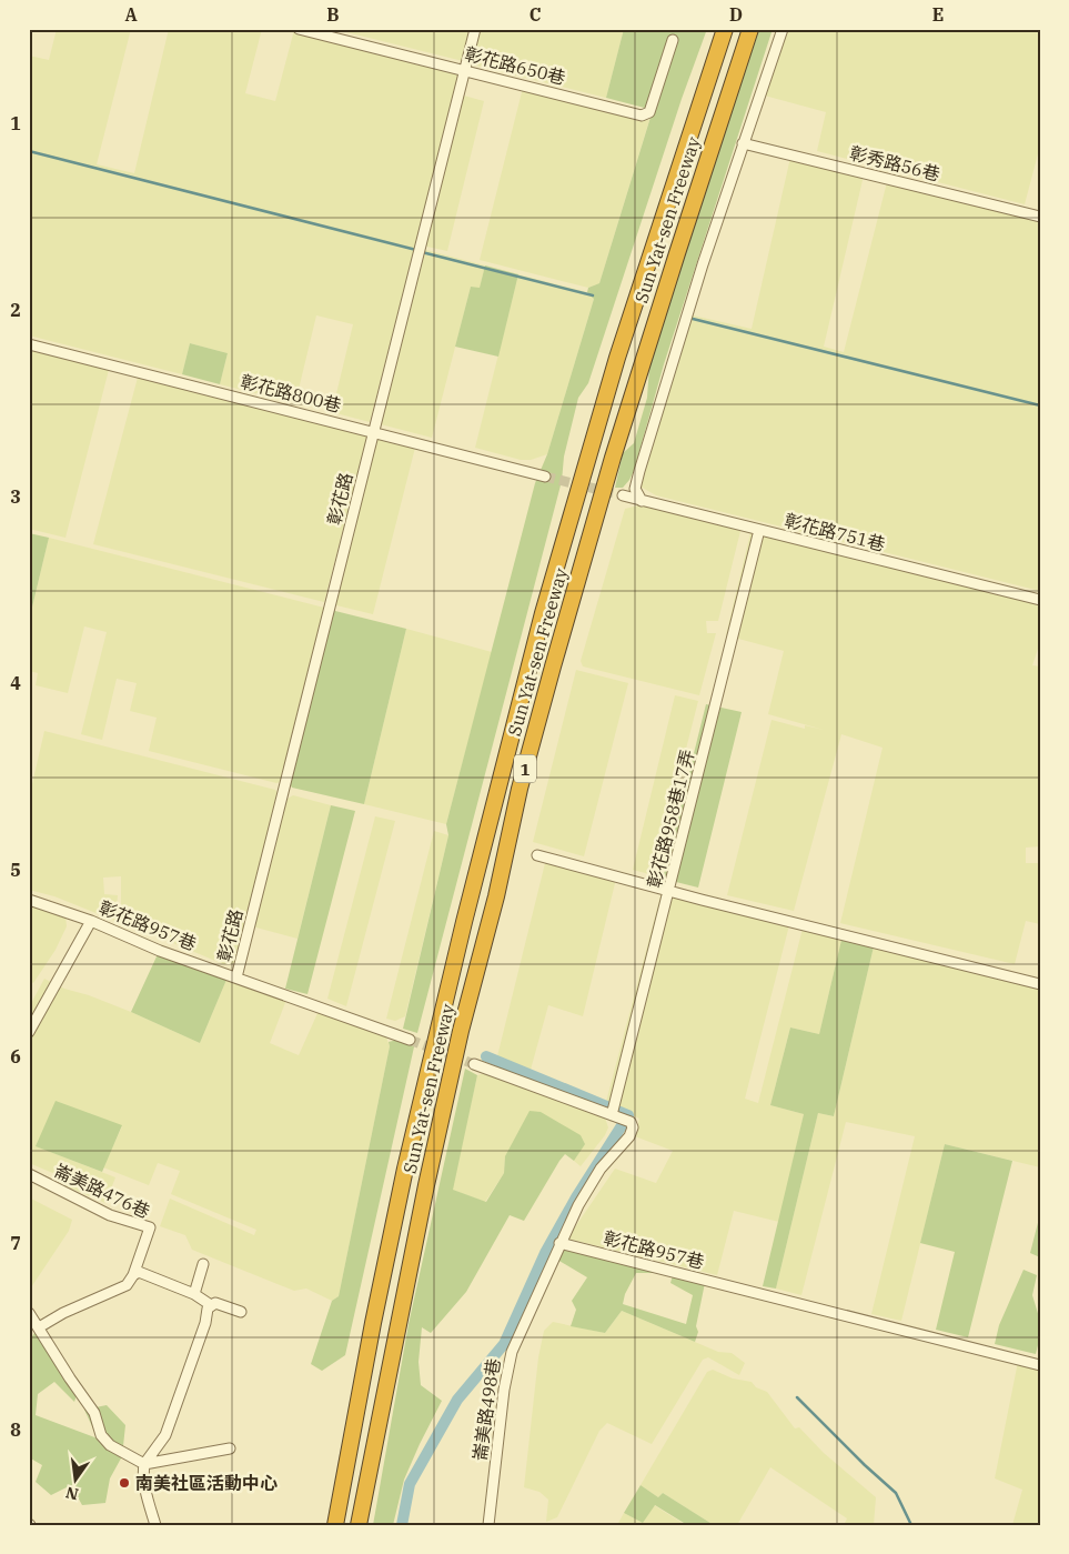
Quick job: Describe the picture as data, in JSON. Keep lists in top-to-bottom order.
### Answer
{
  "streets": {
    "highway": ["Sun Yat-sen Freeway", "1"],
    "street": [
      "彰花路650巷",
      "彰秀路56巷",
      "彰花路800巷",
      "彰花路",
      "彰花路751巷",
      "彰花路958巷17弄",
      "彰花路957巷",
      "崙美路476巷",
      "崙美路498巷"
    ]
  },
  "crossings": [
    ["彰花路650巷", "彰花路"],
    ["彰花路800巷", "彰花路"],
    ["彰花路", "彰花路957巷"],
    ["彰花路751巷", "彰花路958巷17弄"],
    ["彰花路957巷", "崙美路498巷"]
  ],
  "places": ["南美社區活動中心"],
  "north": "bottom",
  "grid": {
    "columns": [
      "A",
      "B",
      "C",
      "D",
      "E"
    ],
    "rows": [
      "1",
      "2",
      "3",
      "4",
      "5",
      "6",
      "7",
      "8"
    ]
  }
}
